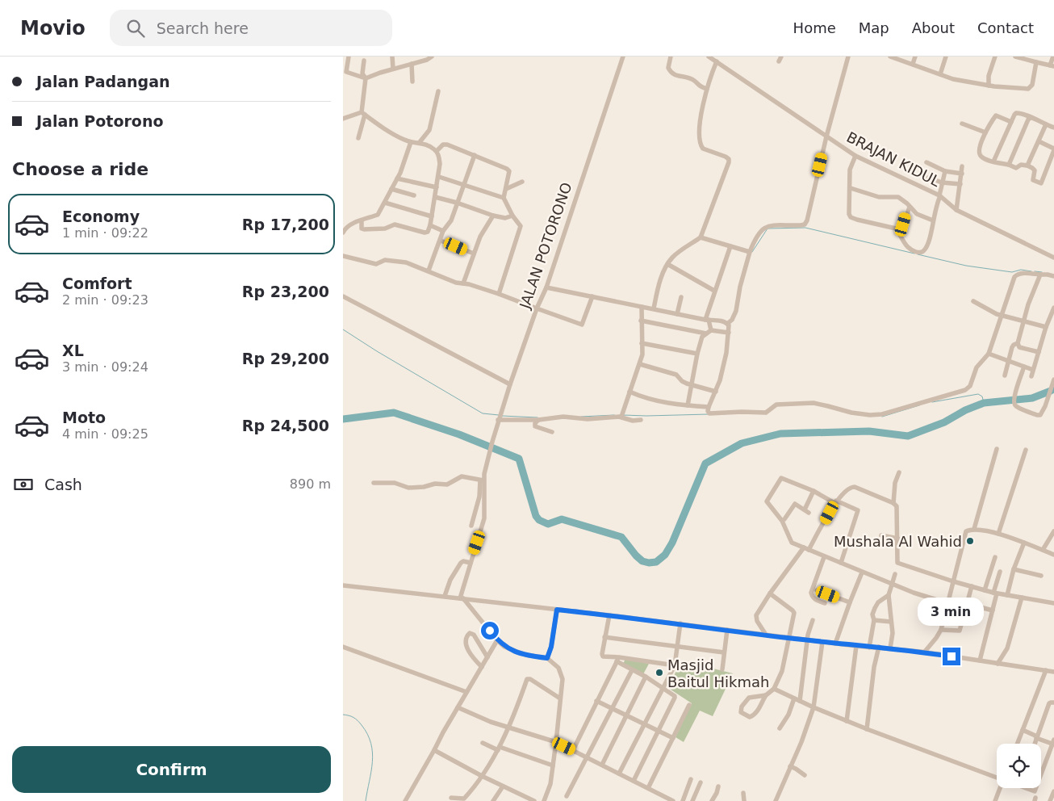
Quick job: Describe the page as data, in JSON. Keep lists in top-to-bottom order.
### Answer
{
  "streets": {
    "street": ["BRAJAN KIDUL", "JALAN POTORONO"]
  },
  "places": ["Mushala Al Wahid", "Masjid Baitul Hikmah"],
  "page": {
    "header": "Movio",
    "search": "Search here",
    "nav": [
      "Home",
      "Map",
      "About",
      "Contact"
    ],
    "banner": ["Jalan Padangan", "Jalan Potorono"],
    "heading": "Choose a ride",
    "list": [
      {
        "name": "Economy",
        "note": "1 min · 09:22",
        "value": "Rp 17,200"
      },
      {
        "name": "Comfort",
        "note": "2 min · 09:23",
        "value": "Rp 23,200"
      },
      {
        "name": "XL",
        "note": "3 min · 09:24",
        "value": "Rp 29,200"
      },
      {
        "name": "Moto",
        "note": "4 min · 09:25",
        "value": "Rp 24,500"
      }
    ],
    "pay": ["Cash", "890 m"],
    "bubble": "3 min",
    "buttons": "Confirm"
  }
}
